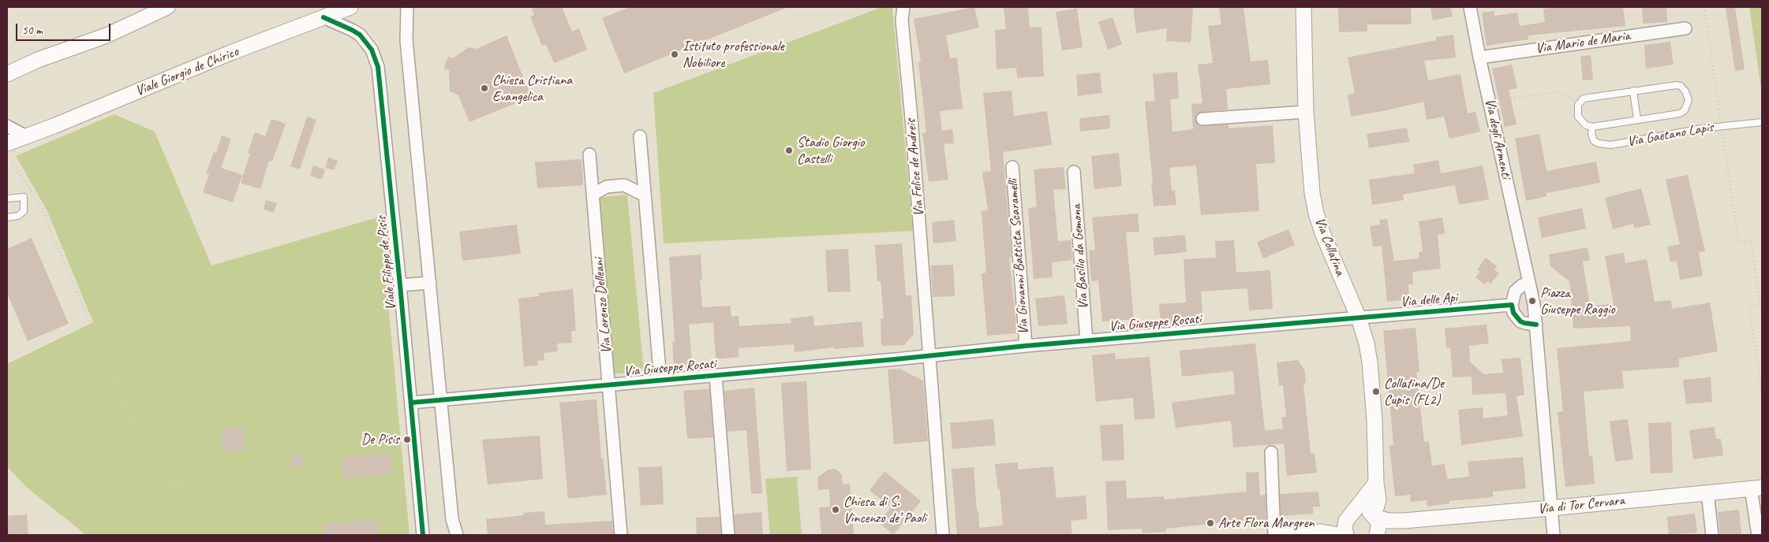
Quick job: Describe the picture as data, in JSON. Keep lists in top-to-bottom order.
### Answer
{
  "streets": {
    "street": [
      "Via Mario de Maria",
      "Viale Giorgio de Chirico",
      "Via degli Armenti",
      "Via Felice de Andreis",
      "Via Collatina",
      "Via Giovanni Battista Scaramelli",
      "Via Basilio da Gemona",
      "Viale Filippo de Pisis",
      "Via delle Api",
      "Via Lorenzo Delleani",
      "Via Giuseppe Rosati",
      "Via di Tor Cervara"
    ],
    "lane": ["Via Gaetano Lapis"]
  },
  "crossings": [
    ["Via Mario de Maria", "Via degli Armenti"],
    ["Viale Giorgio de Chirico", "Viale Filippo de Pisis"],
    ["Via Felice de Andreis", "Via Giuseppe Rosati"],
    ["Via Collatina", "Via delle Api"],
    ["Via Collatina", "Via Giuseppe Rosati"],
    ["Via Giovanni Battista Scaramelli", "Via Giuseppe Rosati"],
    ["Via Basilio da Gemona", "Via Giuseppe Rosati"],
    ["Viale Filippo de Pisis", "Via Giuseppe Rosati"],
    ["Via delle Api", "Via Giuseppe Rosati"],
    ["Via Lorenzo Delleani", "Via Giuseppe Rosati"]
  ],
  "places": [
    "Istituto professionale Nobiliore",
    "Chiesa Cristiana Evangelica",
    "Stadio Giorgio Castelli",
    "Piazza Giuseppe Raggio",
    "Collatina/De Cupis (FL2)",
    "De Pisis",
    "Chiesa di S. Vincenzo de’ Paoli",
    "Arte Flora Margren"
  ],
  "scale_bar": "50 m"
}
